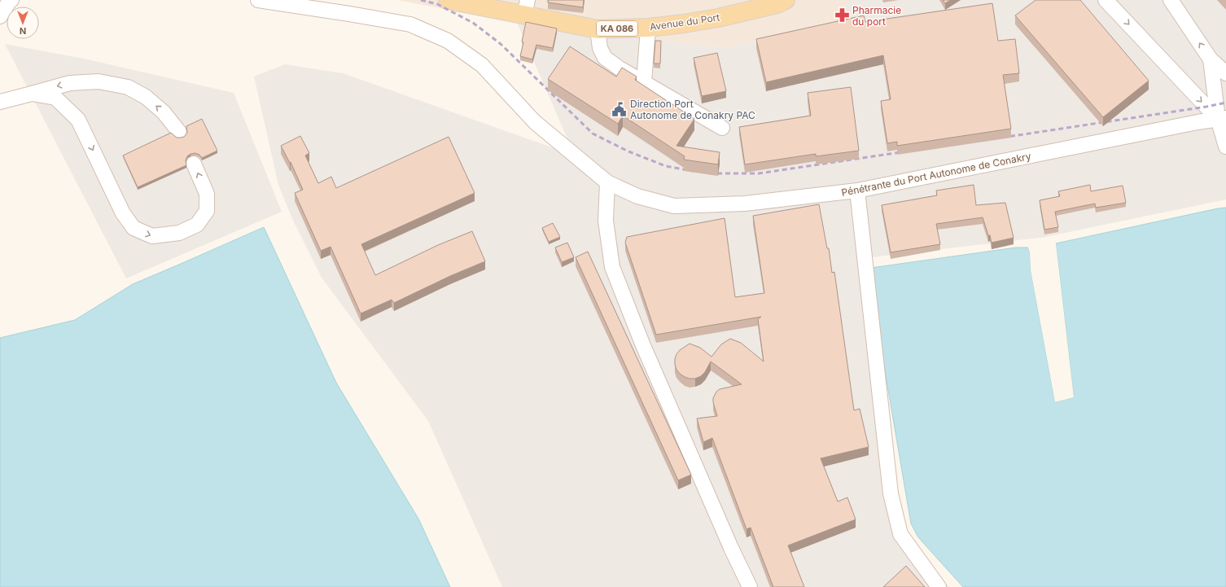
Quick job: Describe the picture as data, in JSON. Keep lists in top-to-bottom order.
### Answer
{
  "streets": {
    "main road": ["Avenue du Port", "KA 086"],
    "street": ["Pénétrante du Port Autonome de Conakry"]
  },
  "places": {
    "pharmacy": ["Pharmacie du port"],
    "public building": ["Direction Port Autonome de Conakry PAC"]
  },
  "north": "bottom"
}
